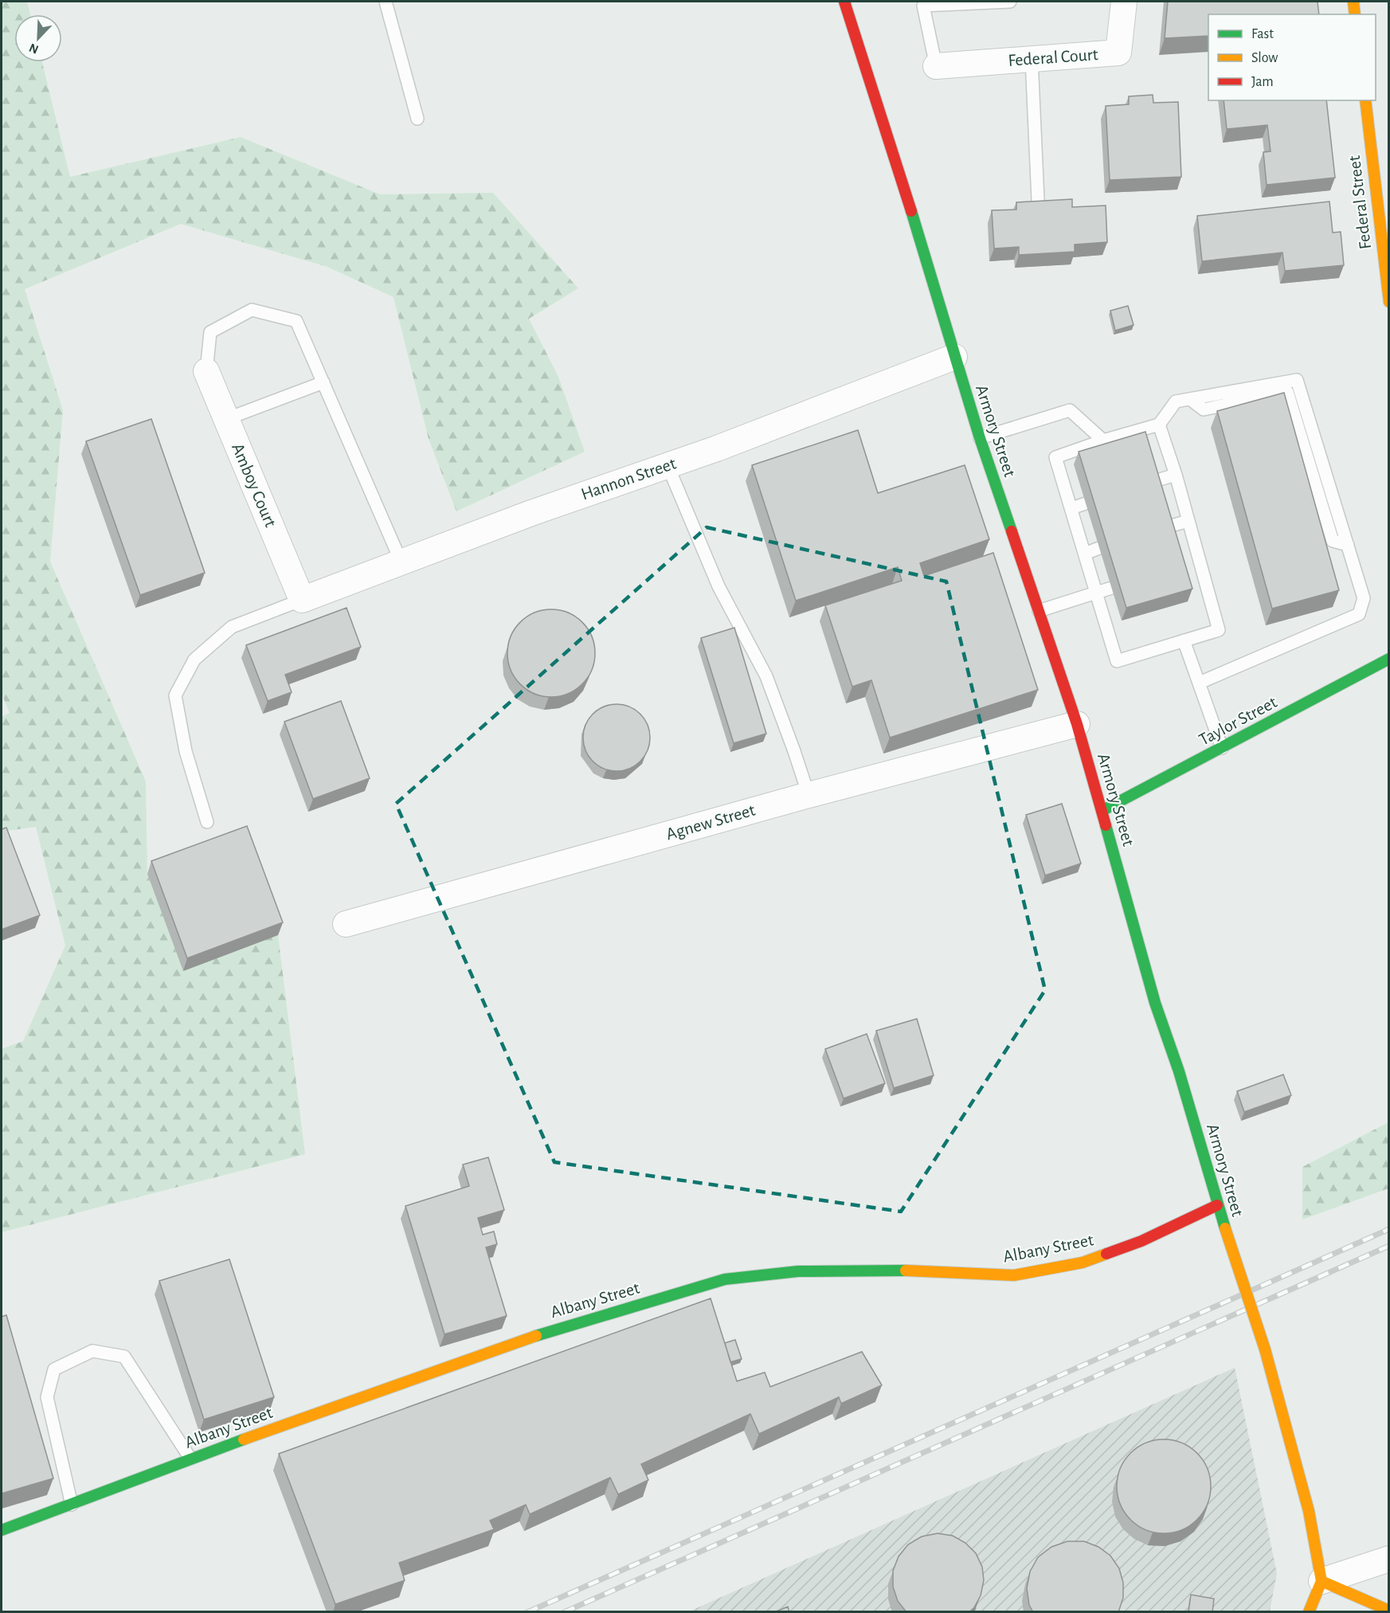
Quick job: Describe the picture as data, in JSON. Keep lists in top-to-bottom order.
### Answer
{
  "streets": {
    "main road": [
      "Federal Street",
      "Armory Street",
      "Taylor Street",
      "Albany Street"
    ],
    "street": [
      "Federal Court",
      "Hannon Street",
      "Amboy Court",
      "Agnew Street"
    ]
  },
  "crossings": [
    ["Armory Street", "Hannon Street"],
    ["Armory Street", "Taylor Street"],
    ["Armory Street", "Agnew Street"],
    ["Armory Street", "Albany Street"],
    ["Hannon Street", "Amboy Court"]
  ],
  "legend": ["Fast", "Slow", "Jam"],
  "north": "bottom left"
}
